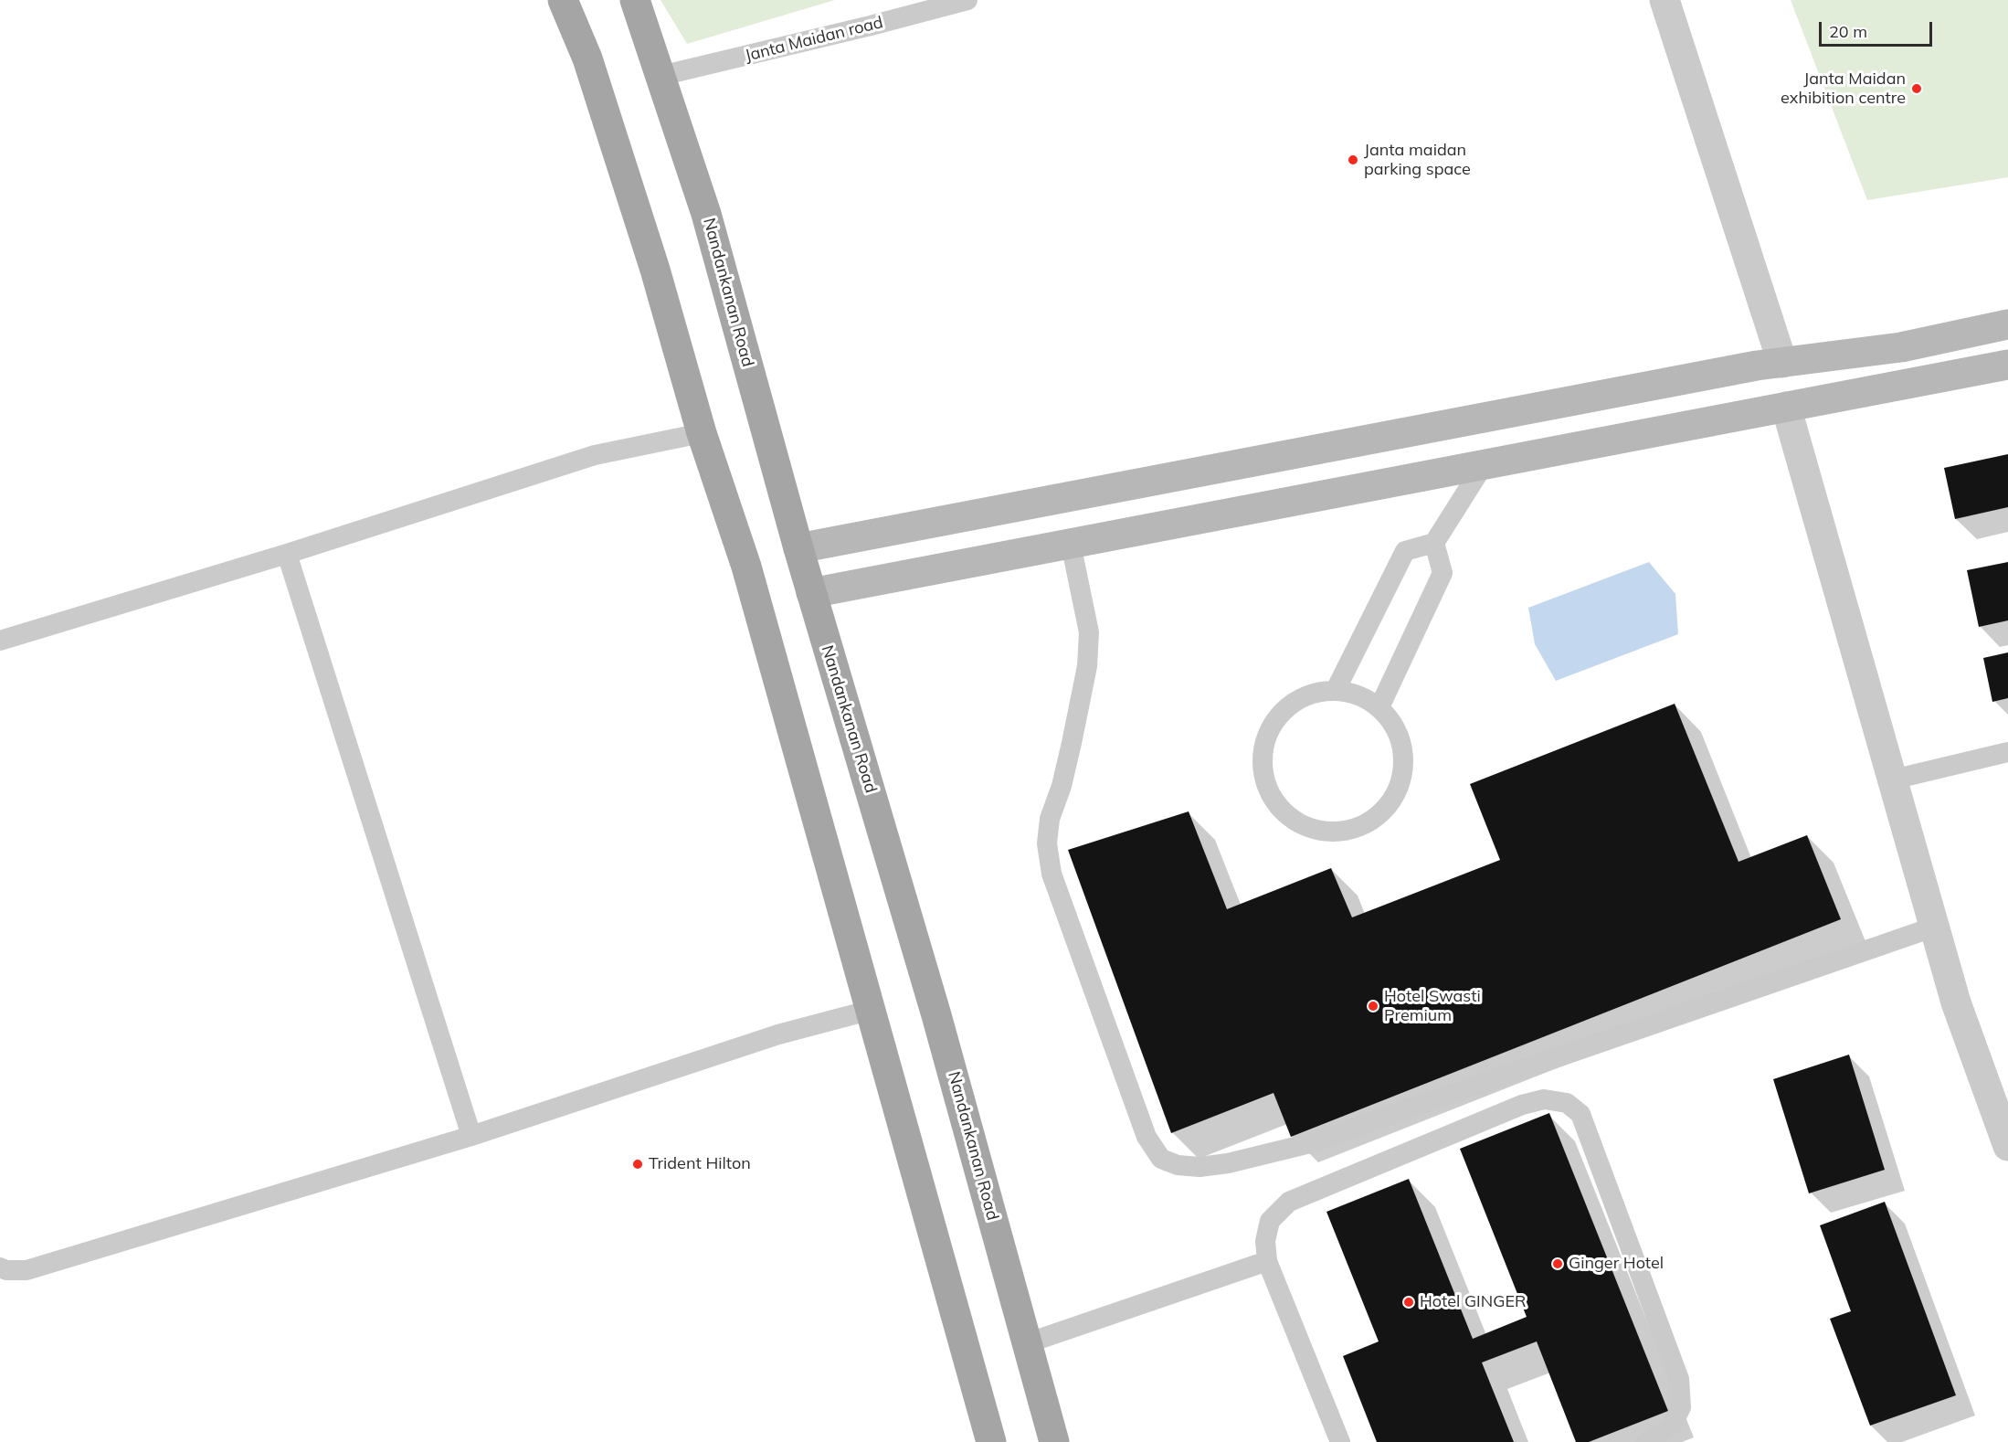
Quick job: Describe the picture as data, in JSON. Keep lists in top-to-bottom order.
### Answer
{
  "streets": {
    "main road": ["Nandankanan Road"],
    "lane": ["Janta Maidan road"]
  },
  "crossings": [
    ["Janta Maidan road", "Nandankanan Road"]
  ],
  "places": [
    "Janta Maidan exhibition centre",
    "Janta maidan parking space",
    "Hotel Swasti Premium",
    "Trident Hilton",
    "Ginger Hotel",
    "Hotel GINGER"
  ],
  "scale_bar": "20 m"
}
